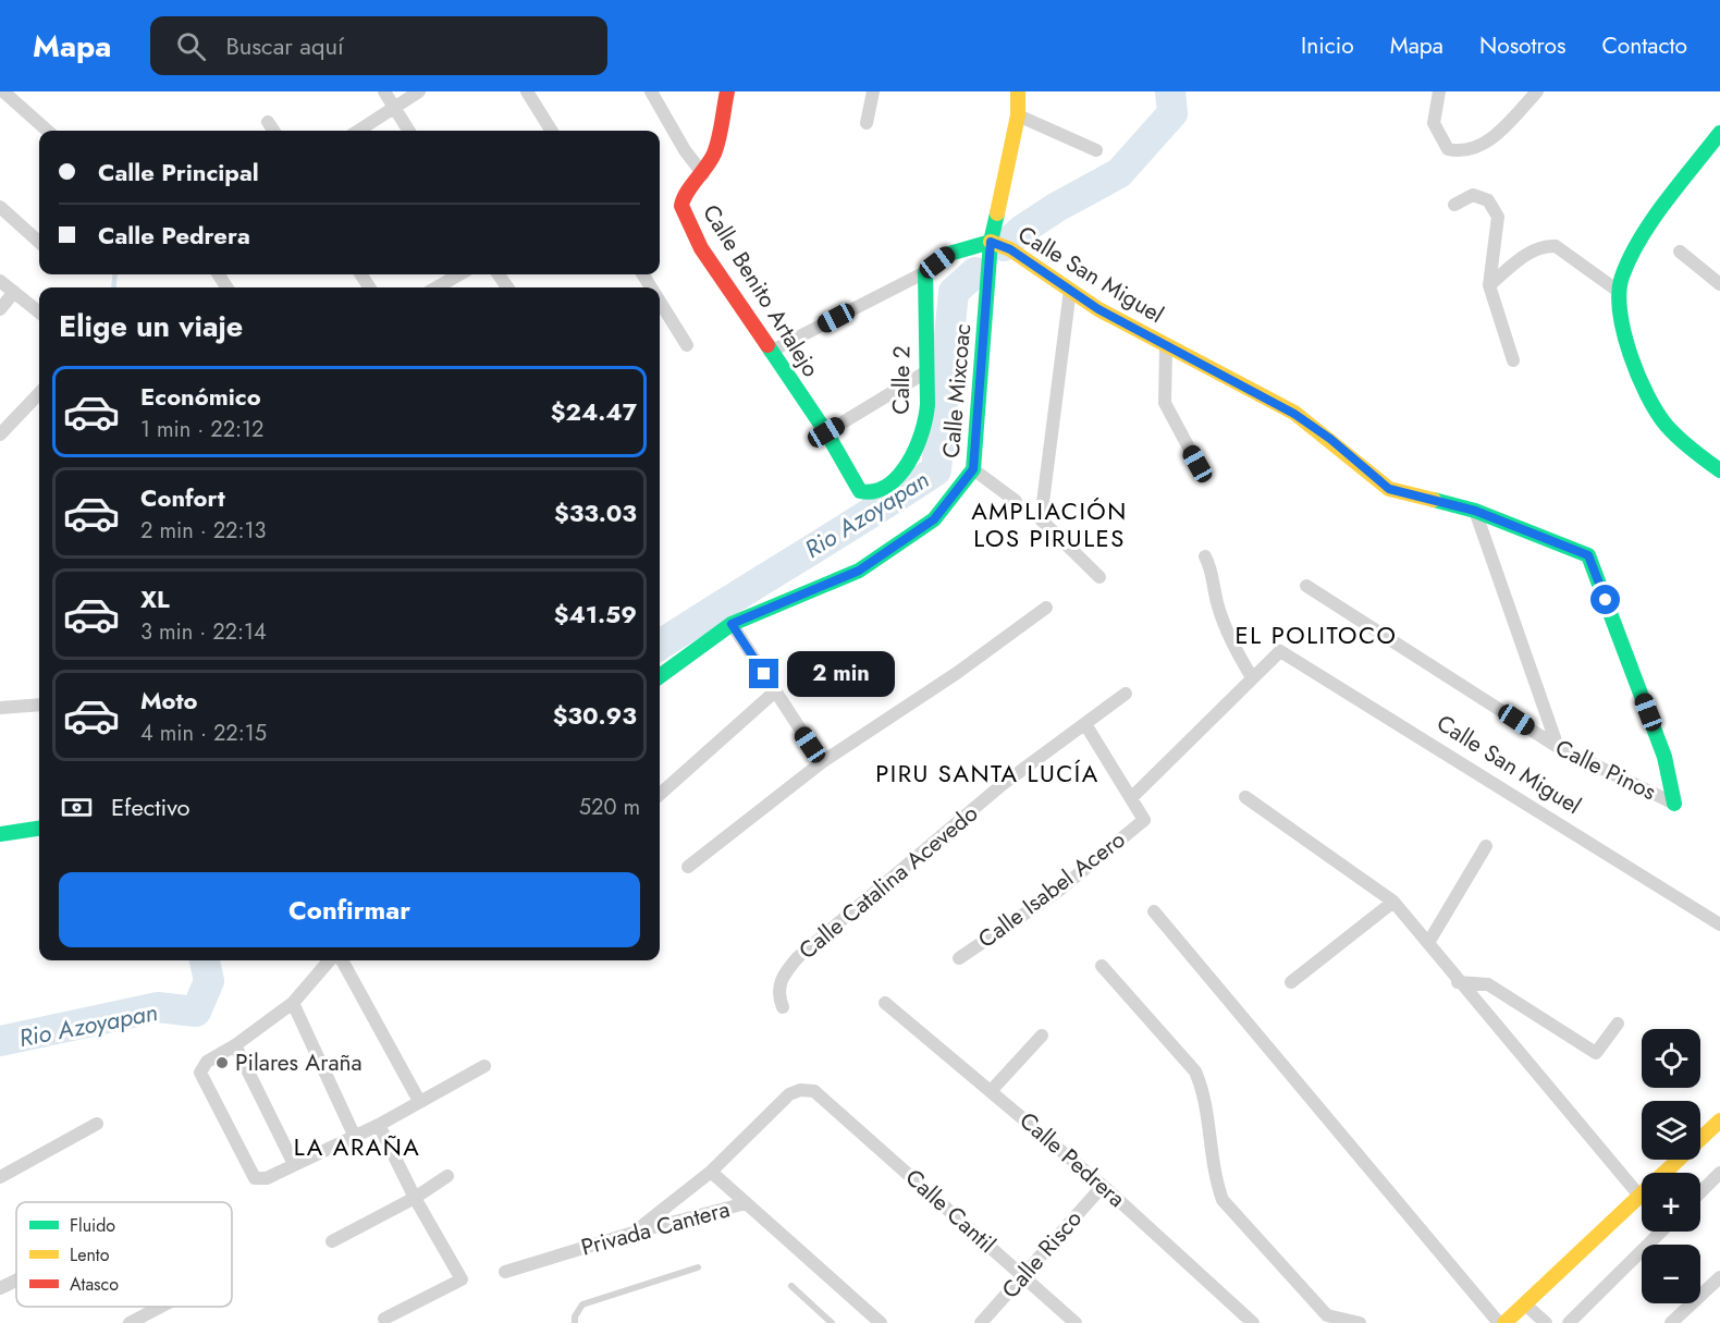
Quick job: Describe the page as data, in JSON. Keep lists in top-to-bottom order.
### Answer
{
  "streets": {
    "street": [
      "Calle San Miguel",
      "Calle Benito Artalejo",
      "Calle 2",
      "Calle Mixcoac",
      "Calle Pinos",
      "Calle Catalina Acevedo",
      "Calle Isabel Acero",
      "Calle Pedrera",
      "Calle Cantil",
      "Privada Cantera",
      "Calle Risco"
    ]
  },
  "crossings": [
    ["Calle San Miguel", "Calle Mixcoac"],
    ["Calle San Miguel", "Calle Pinos"],
    ["Calle San Miguel", "Calle Isabel Acero"],
    ["Calle Benito Artalejo", "Calle 2"],
    ["Calle Pedrera", "Calle Risco"],
    ["Calle Cantil", "Calle Risco"]
  ],
  "districts": [
    "AMPLIACIÓN LOS PIRULES",
    "EL POLITOCO",
    "PIRU SANTA LUCÍA",
    "LA ARAÑA"
  ],
  "water": ["Rio Azoyapan"],
  "places": ["Pilares Araña"],
  "legend": ["Fluido", "Lento", "Atasco"],
  "page": {
    "header": "Mapa",
    "search": "Buscar aquí",
    "nav": [
      "Inicio",
      "Mapa",
      "Nosotros",
      "Contacto"
    ],
    "banner": ["Calle Principal", "Calle Pedrera"],
    "heading": "Elige un viaje",
    "list": [
      {
        "name": "Económico",
        "note": "1 min · 22:12",
        "value": "$24.47"
      },
      {
        "name": "Confort",
        "note": "2 min · 22:13",
        "value": "$33.03"
      },
      {
        "name": "XL",
        "note": "3 min · 22:14",
        "value": "$41.59"
      },
      {
        "name": "Moto",
        "note": "4 min · 22:15",
        "value": "$30.93"
      }
    ],
    "bubble": "2 min",
    "pay": ["Efectivo", "520 m"],
    "buttons": "Confirmar",
    "map_buttons": ["+", "−"]
  }
}
